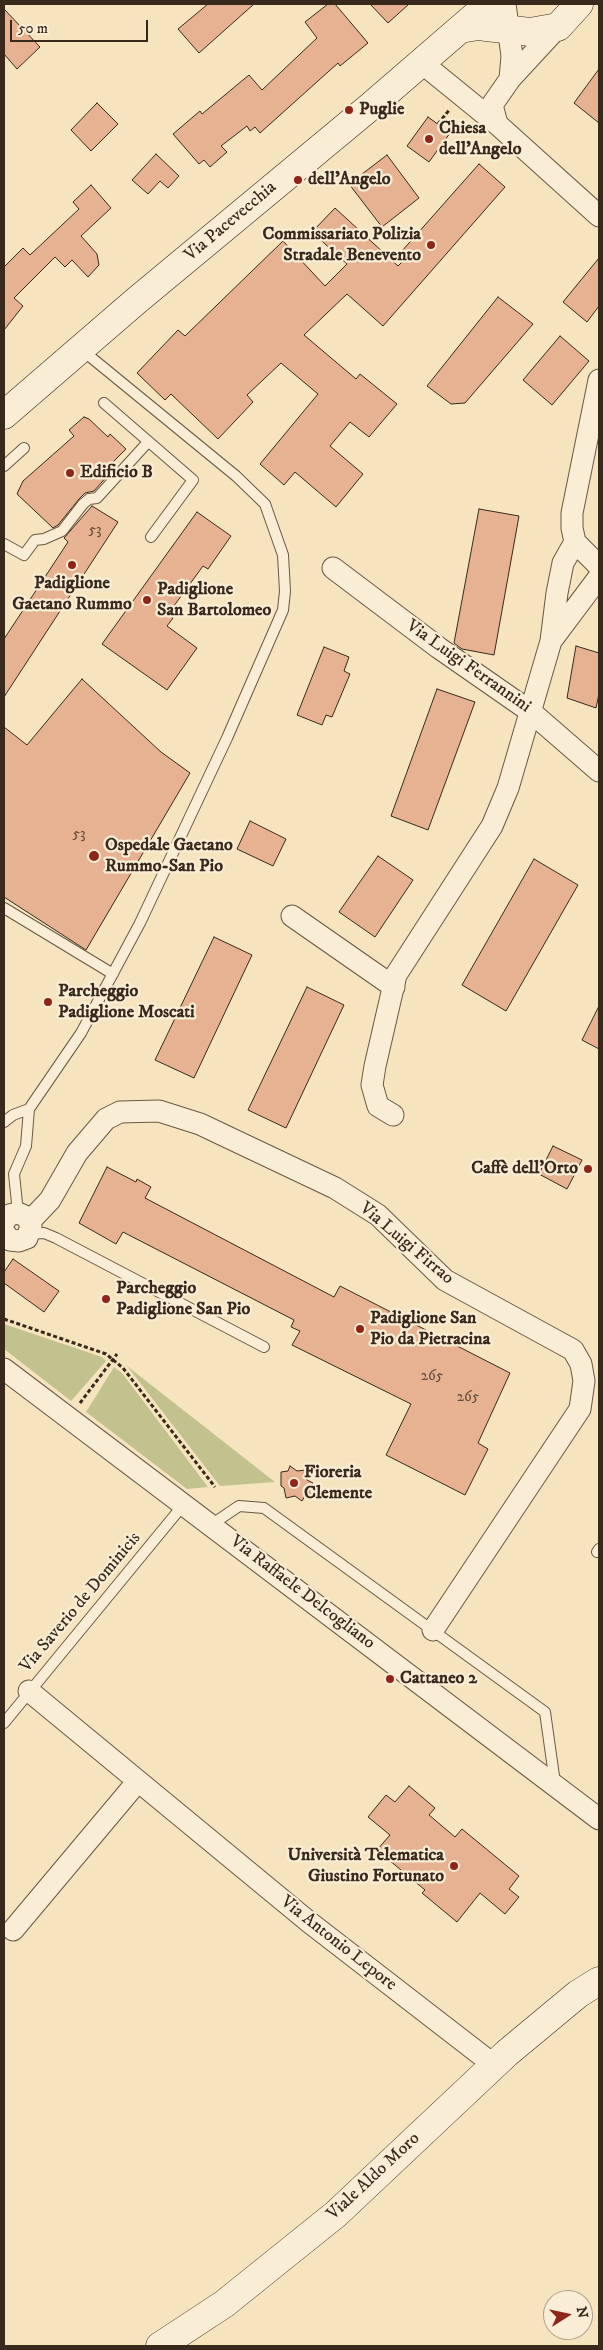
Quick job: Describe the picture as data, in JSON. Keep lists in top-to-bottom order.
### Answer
{
  "streets": {
    "street": [
      "Via Pacevecchia",
      "Via Luigi Ferrannini",
      "Via Luigi Firrao",
      "Via Raffaele Delcogliano",
      "Via Antonio Lepore",
      "Viale Aldo Moro"
    ],
    "lane": ["Via Saverio de Dominicis"]
  },
  "crossings": [
    ["Via Raffaele Delcogliano", "Via Saverio de Dominicis"],
    ["Via Saverio de Dominicis", "Via Antonio Lepore"],
    ["Via Antonio Lepore", "Viale Aldo Moro"]
  ],
  "places": [
    "Puglie",
    "Chiesa dell'Angelo",
    "dell'Angelo",
    "Commissariato Polizia Stradale Benevento",
    "Edificio B",
    "Padiglione Gaetano Rummo",
    "Padiglione San Bartolomeo",
    "Ospedale Gaetano Rummo-San Pio",
    "Parcheggio Padiglione Moscati",
    "Caffè dell'Orto",
    "Parcheggio Padiglione San Pio",
    "Padiglione San Pio da Pietracina",
    "Fioreria Clemente",
    "Cattaneo 2",
    "Università Telematica Giustino Fortunato"
  ],
  "house_numbers": [
    "53",
    "53",
    "265",
    "265"
  ],
  "scale_bar": "50 m",
  "north": "right"
}
